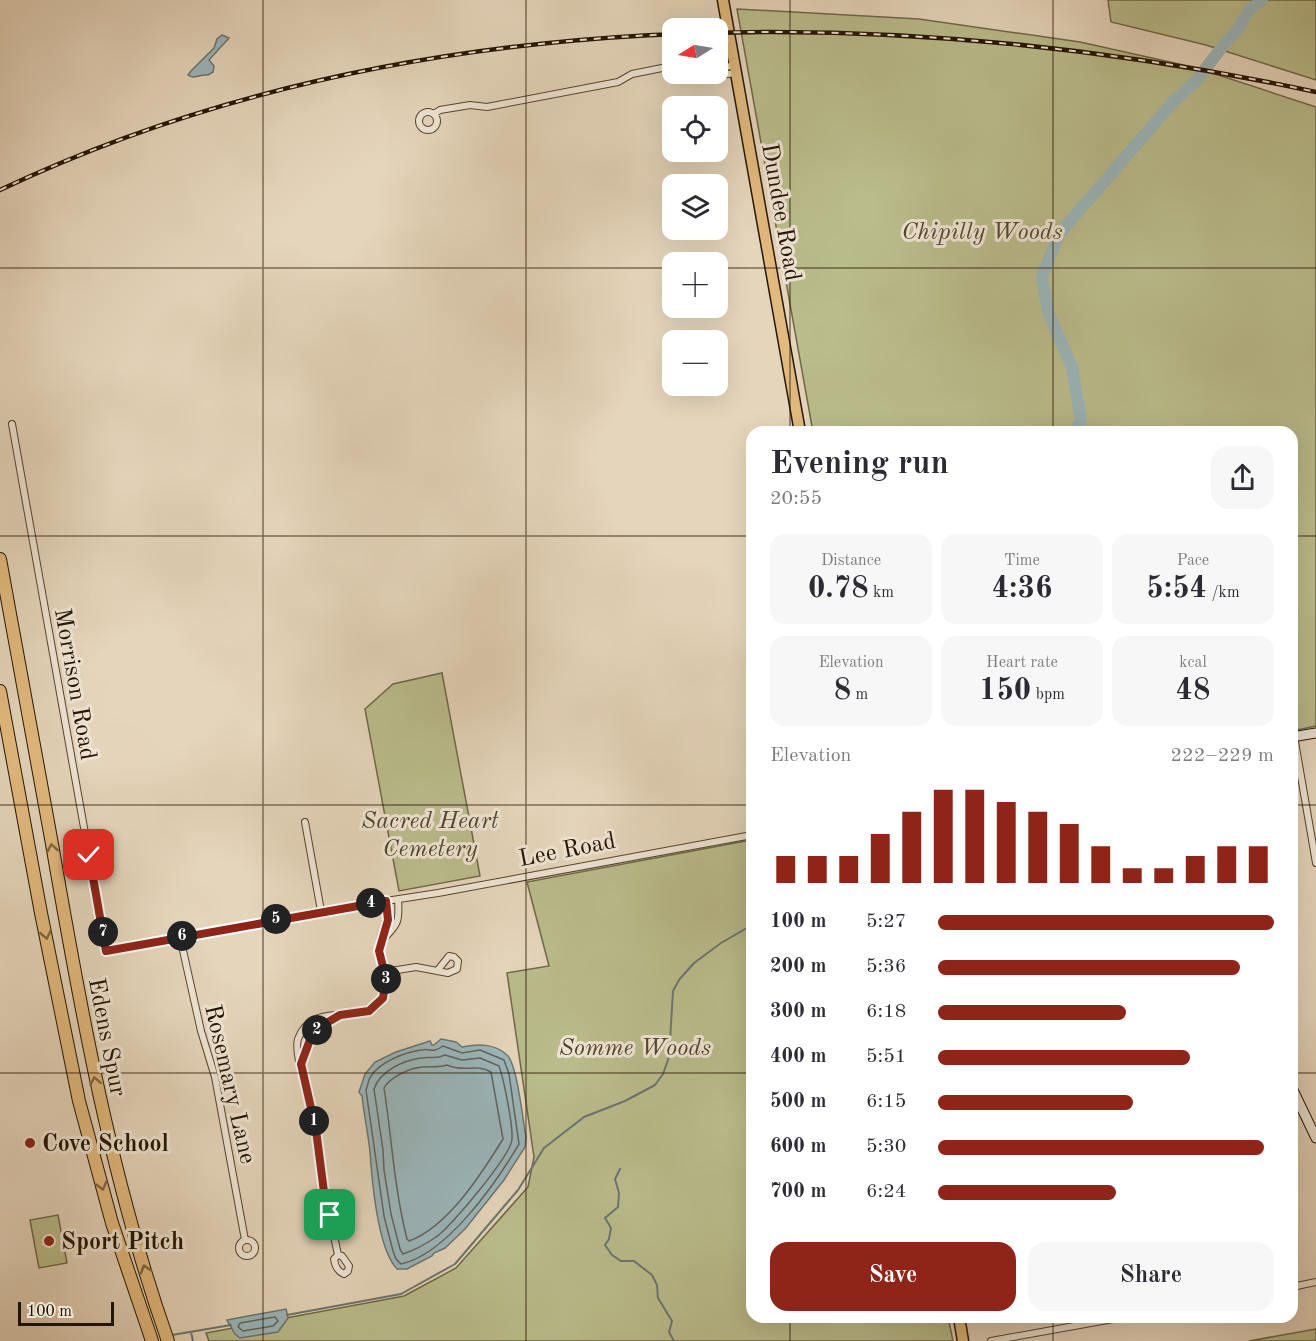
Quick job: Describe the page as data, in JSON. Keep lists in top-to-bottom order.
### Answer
{
  "streets": {
    "highway": ["Edens Spur"],
    "main road": ["Dundee Road"],
    "street": ["Morrison Road", "Lee Road", "Rosemary Lane"]
  },
  "crossings": [
    ["Morrison Road", "Lee Road"],
    ["Lee Road", "Rosemary Lane"]
  ],
  "parks": ["Chipilly Woods", "Sacred Heart Cemetery", "Somme Woods"],
  "places": ["Cove School", "Sport Pitch"],
  "scale_bar": "100 m",
  "north": "left",
  "page": {
    "map_buttons": ["+", "−"],
    "heading": ["Evening run", "20:55"],
    "stats": [
      ["Distance", "0.78 km"],
      ["Time", "4:36"],
      ["Pace", "5:54 /km"],
      ["Elevation", "8 m"],
      ["Heart rate", "150 bpm"],
      ["kcal", "48"]
    ],
    "chart": ["Elevation", "222–229 m"],
    "pins": [
      "4",
      "5",
      "7",
      "6",
      "3",
      "2",
      "1"
    ],
    "list": [
      {
        "name": "100 m",
        "note": "5:27"
      },
      {
        "name": "200 m",
        "note": "5:36"
      },
      {
        "name": "300 m",
        "note": "6:18"
      },
      {
        "name": "400 m",
        "note": "5:51"
      },
      {
        "name": "500 m",
        "note": "6:15"
      },
      {
        "name": "600 m",
        "note": "5:30"
      },
      {
        "name": "700 m",
        "note": "6:24"
      }
    ],
    "buttons": ["Save", "Share"],
    "scale": "100 m"
  }
}
